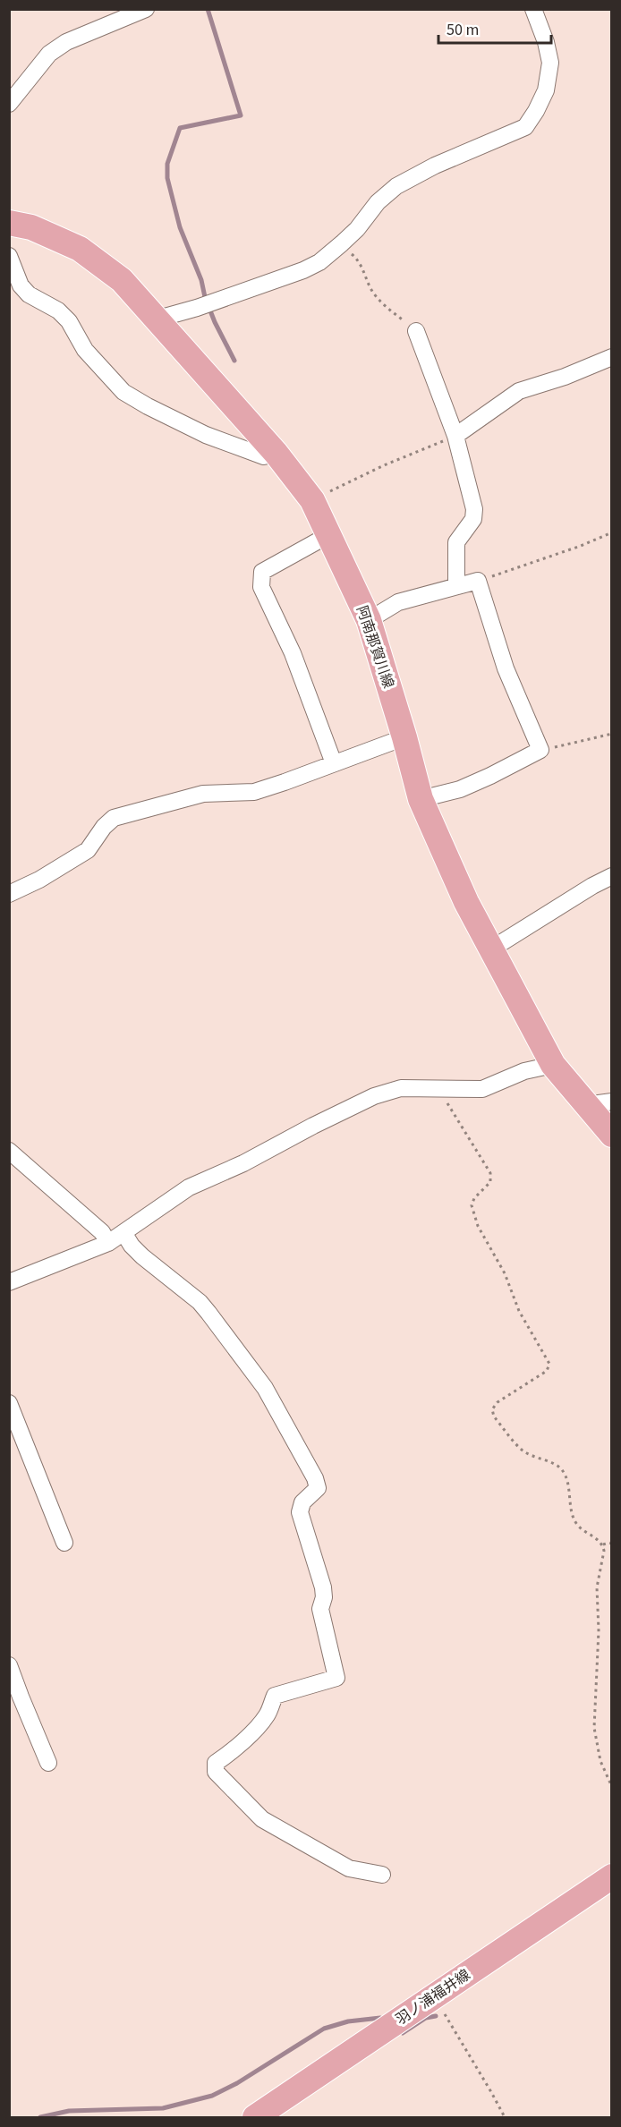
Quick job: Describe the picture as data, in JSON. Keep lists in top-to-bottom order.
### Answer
{
  "streets": {
    "main road": ["阿南那賀川線", "羽ノ浦福井線"]
  },
  "scale_bar": "50 m"
}
